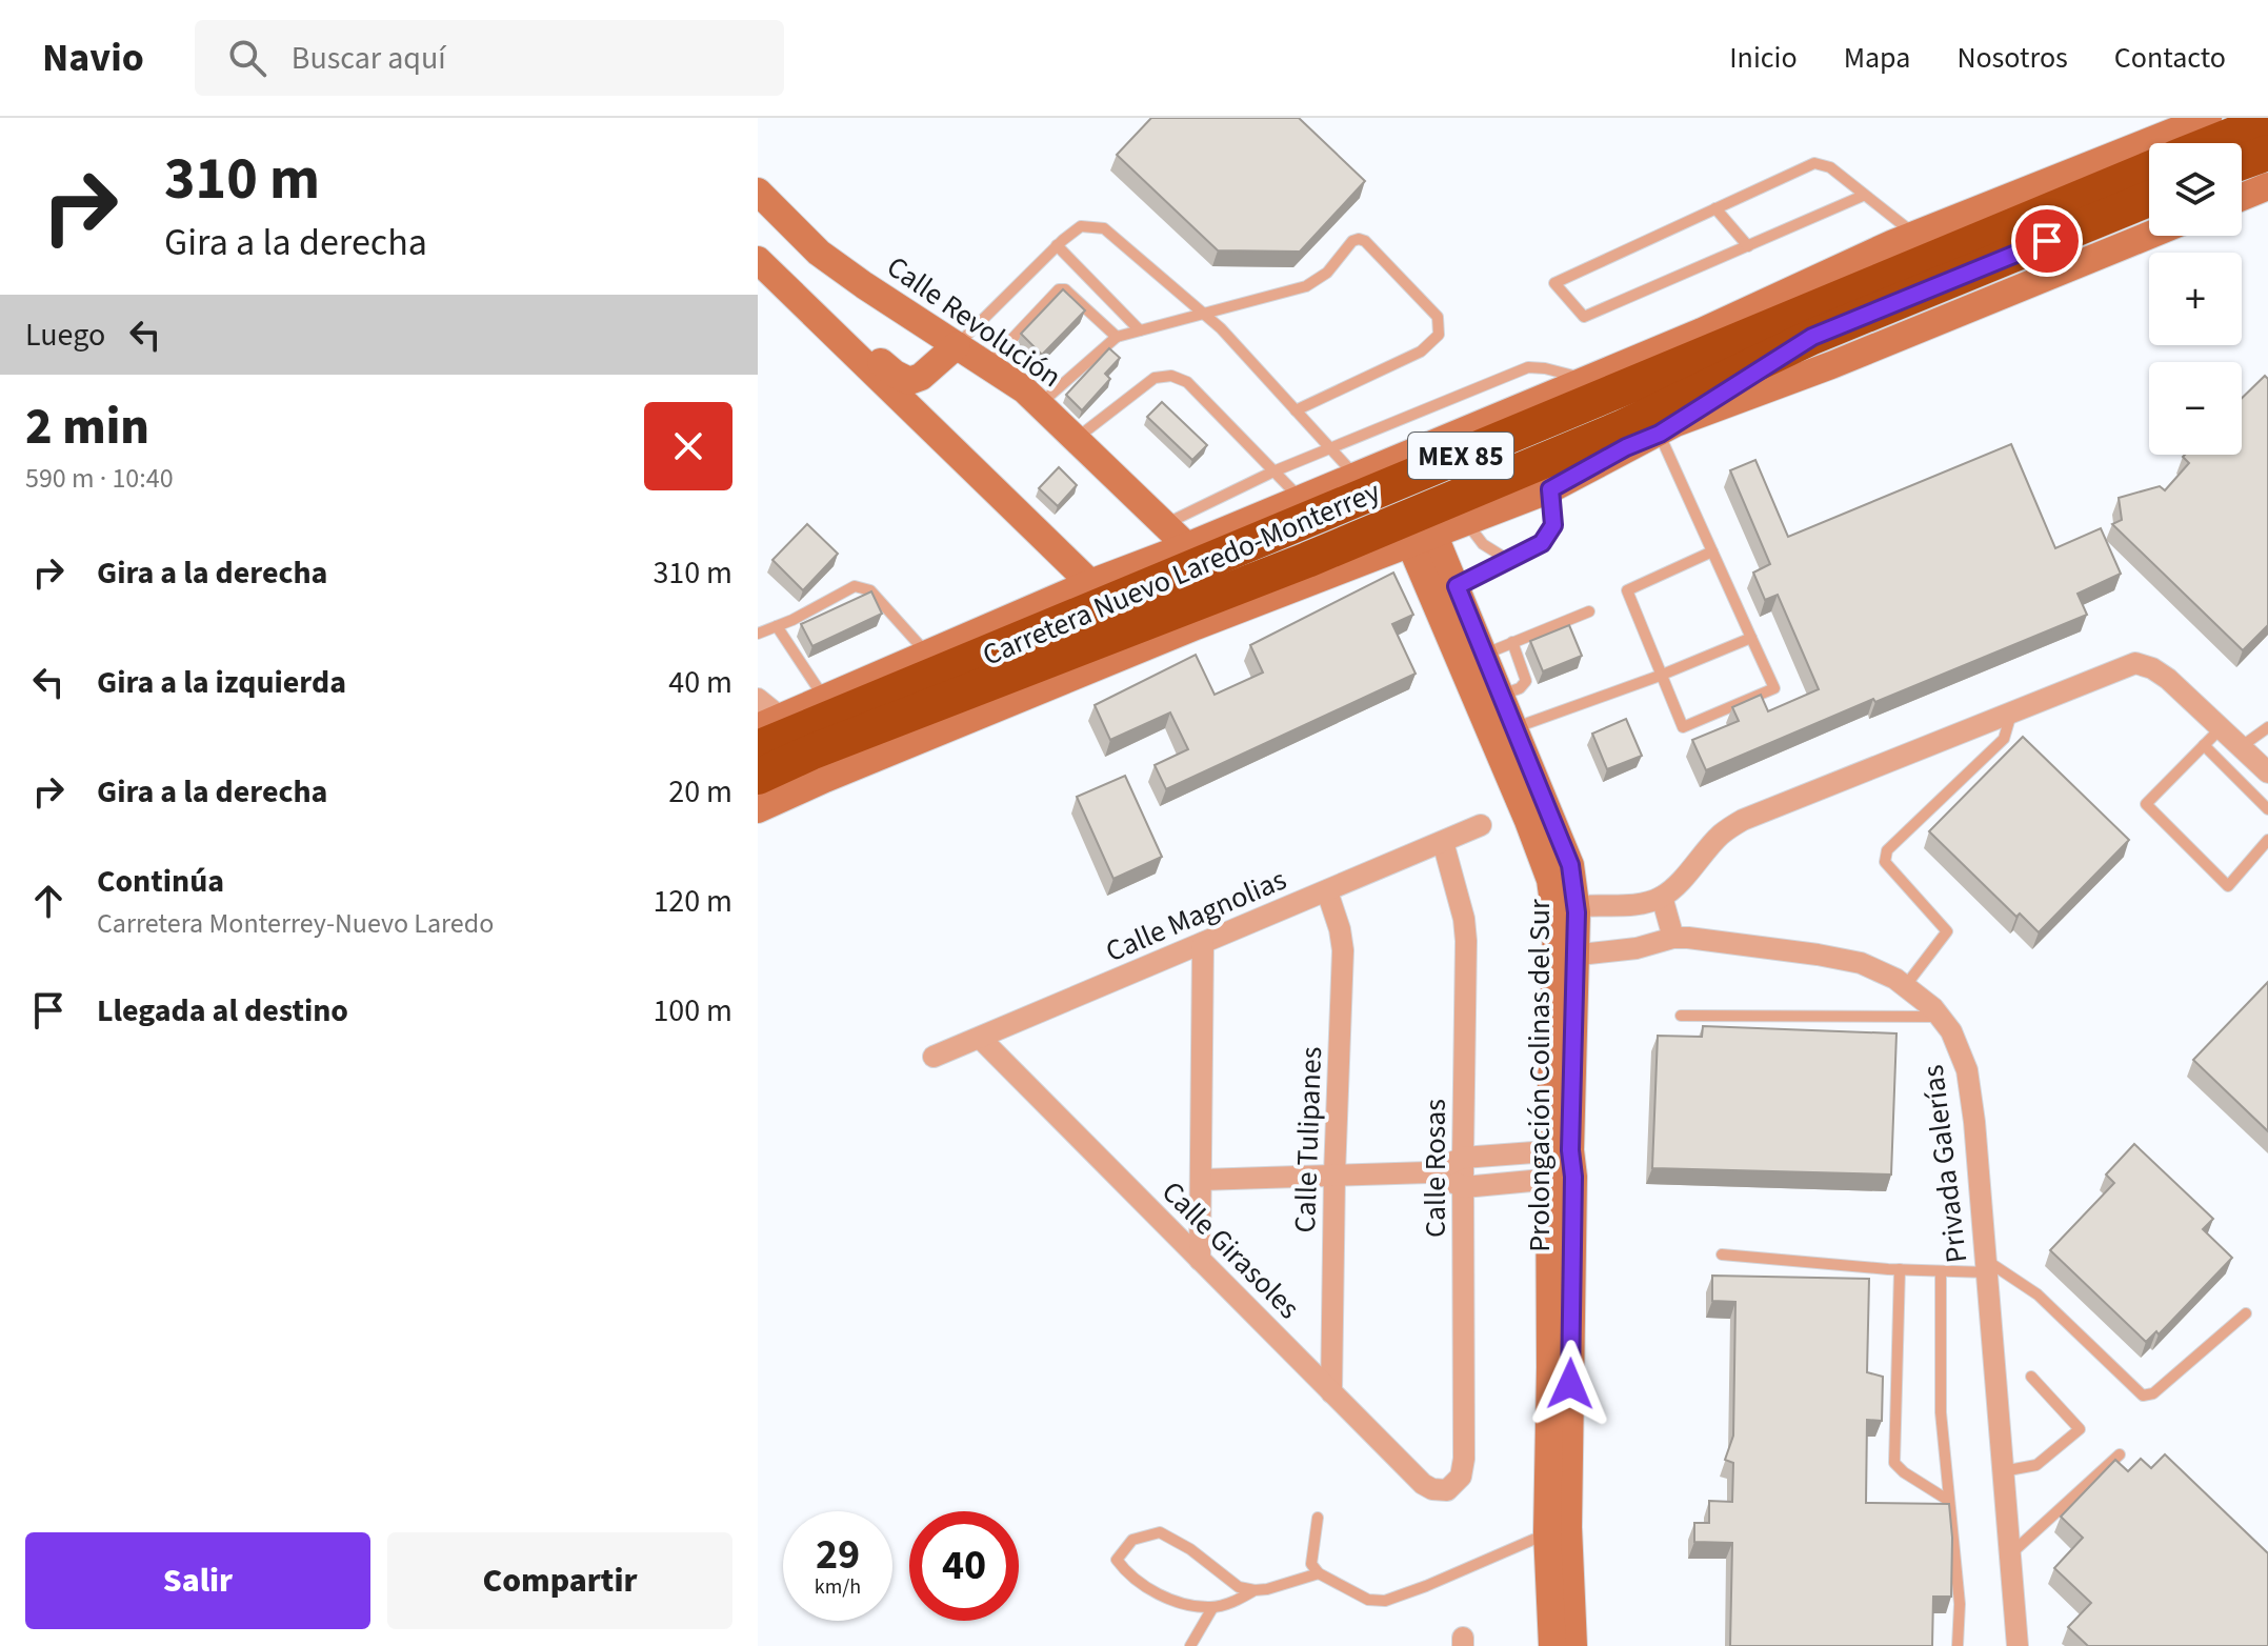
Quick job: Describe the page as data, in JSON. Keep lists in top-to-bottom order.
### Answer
{
  "streets": {
    "highway": ["MEX 85", "Carretera Nuevo Laredo-Monterrey"],
    "street": [
      "Calle Revolución",
      "Calle Magnolias",
      "Prolongación Colinas del Sur",
      "Calle Tulipanes",
      "Privada Galerías",
      "Calle Rosas",
      "Calle Girasoles"
    ]
  },
  "crossings": [
    ["Calle Magnolias", "Calle Tulipanes"],
    ["Calle Magnolias", "Calle Rosas"],
    ["Calle Magnolias", "Calle Girasoles"],
    ["Prolongación Colinas del Sur", "Privada Galerías"],
    ["Calle Tulipanes", "Calle Girasoles"],
    ["Calle Rosas", "Calle Girasoles"]
  ],
  "page": {
    "header": "Navio",
    "search": "Buscar aquí",
    "nav": [
      "Inicio",
      "Mapa",
      "Nosotros",
      "Contacto"
    ],
    "turn": ["310 m", "Gira a la derecha"],
    "map_buttons": ["+", "−"],
    "then": "Luego",
    "heading": ["2 min", "590 m · 10:40"],
    "list": [
      {
        "name": "Gira a la derecha",
        "value": "310 m"
      },
      {
        "name": "Gira a la izquierda",
        "value": "40 m"
      },
      {
        "name": "Gira a la derecha",
        "value": "20 m"
      },
      {
        "name": "Continúa",
        "note": "Carretera Monterrey-Nuevo Laredo",
        "value": "120 m"
      },
      {
        "name": "Llegada al destino",
        "value": "100 m"
      }
    ],
    "speed": "29 km/h",
    "limit": "40",
    "buttons": ["Salir", "Compartir"]
  }
}
